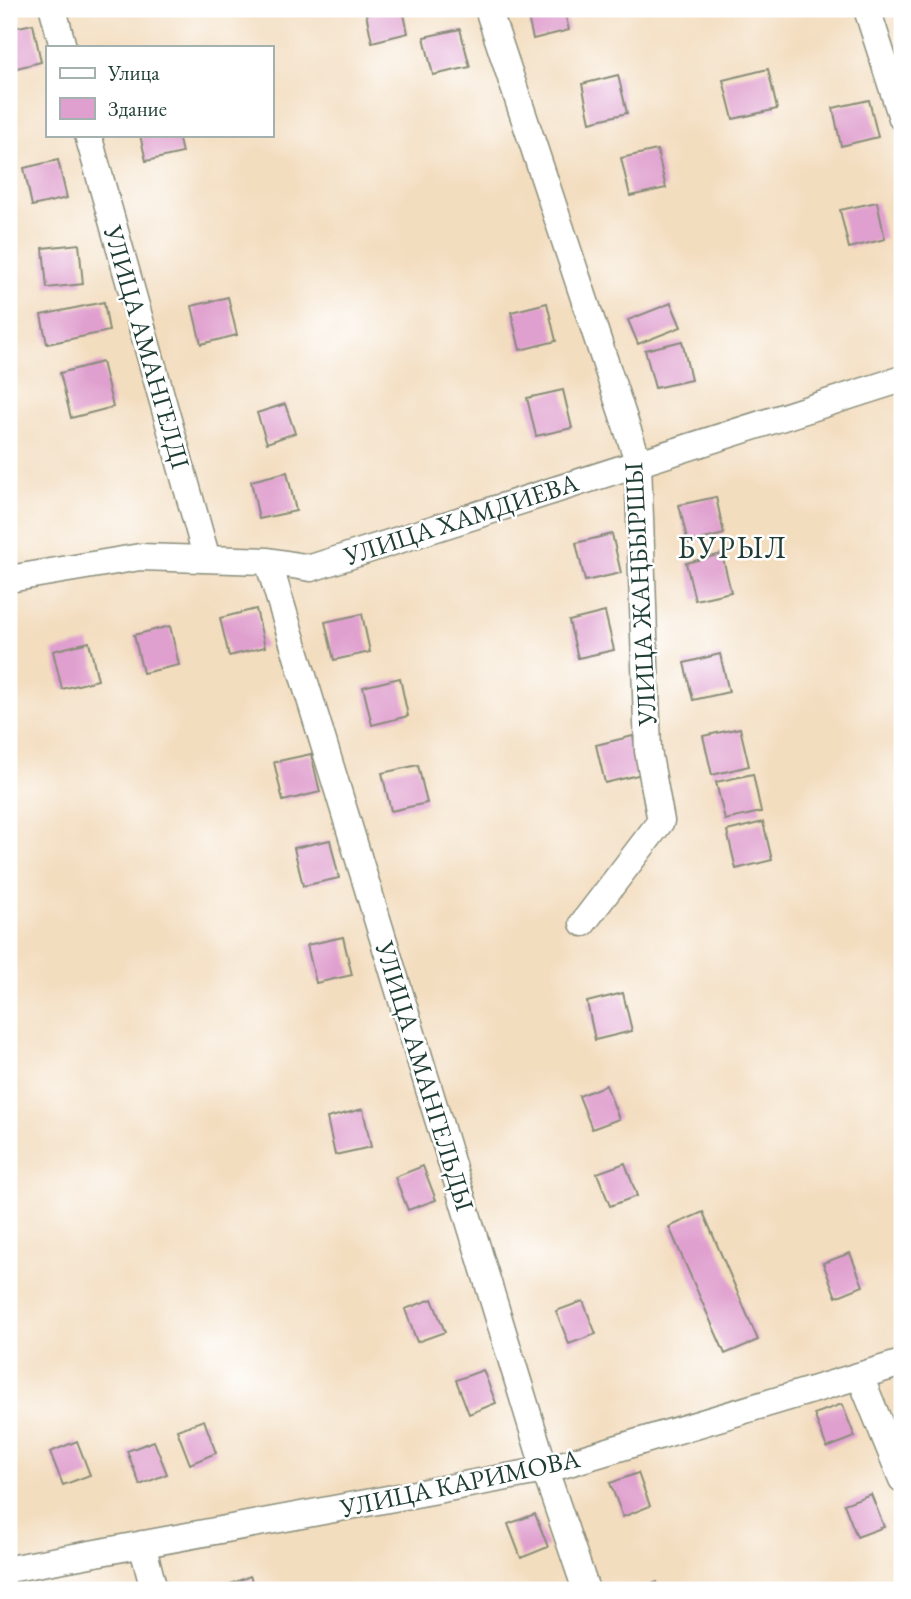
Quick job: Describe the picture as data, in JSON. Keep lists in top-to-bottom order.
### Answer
{
  "streets": {
    "street": [
      "УЛИЦА АМАНГЕЛДІ",
      "УЛИЦА ХАМДИЕВА",
      "УЛИЦА ЖАҢБЫРШЫ",
      "УЛИЦА АМАНГЕЛЬДЫ",
      "УЛИЦА КАРИМОВА"
    ]
  },
  "crossings": [
    ["УЛИЦА АМАНГЕЛДІ", "УЛИЦА ХАМДИЕВА"],
    ["УЛИЦА ХАМДИЕВА", "УЛИЦА ЖАҢБЫРШЫ"],
    ["УЛИЦА ХАМДИЕВА", "УЛИЦА АМАНГЕЛЬДЫ"],
    ["УЛИЦА АМАНГЕЛЬДЫ", "УЛИЦА КАРИМОВА"]
  ],
  "districts": ["БУРЫЛ"],
  "legend": ["Улица", "Здание"]
}
